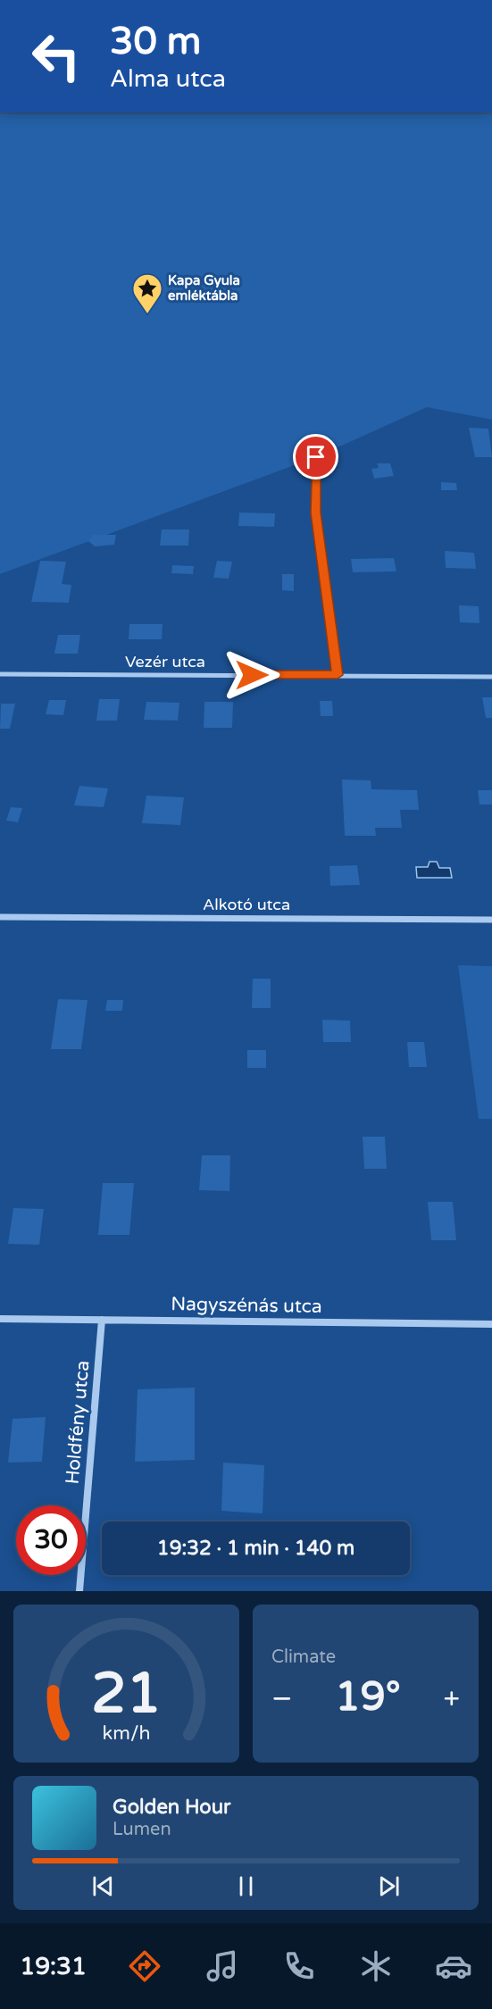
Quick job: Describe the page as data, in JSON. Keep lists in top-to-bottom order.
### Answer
{
  "streets": {
    "street": [
      "Vezér utca",
      "Alkotó utca",
      "Nagyszénás utca",
      "Holdfény utca"
    ]
  },
  "crossings": [
    ["Nagyszénás utca", "Holdfény utca"]
  ],
  "places": {
    "place": ["Kapa Gyula emléktábla"]
  },
  "page": {
    "turn": ["30 m", "Alma utca"],
    "limit": "30",
    "trip": "19:32 · 1 min · 140 m",
    "tile": "Climate",
    "heat": ["−", "19°", "+"],
    "song": ["Golden Hour", "Lumen"],
    "tabs": "19:31",
    "gauge": ["21", "km/h"]
  }
}
